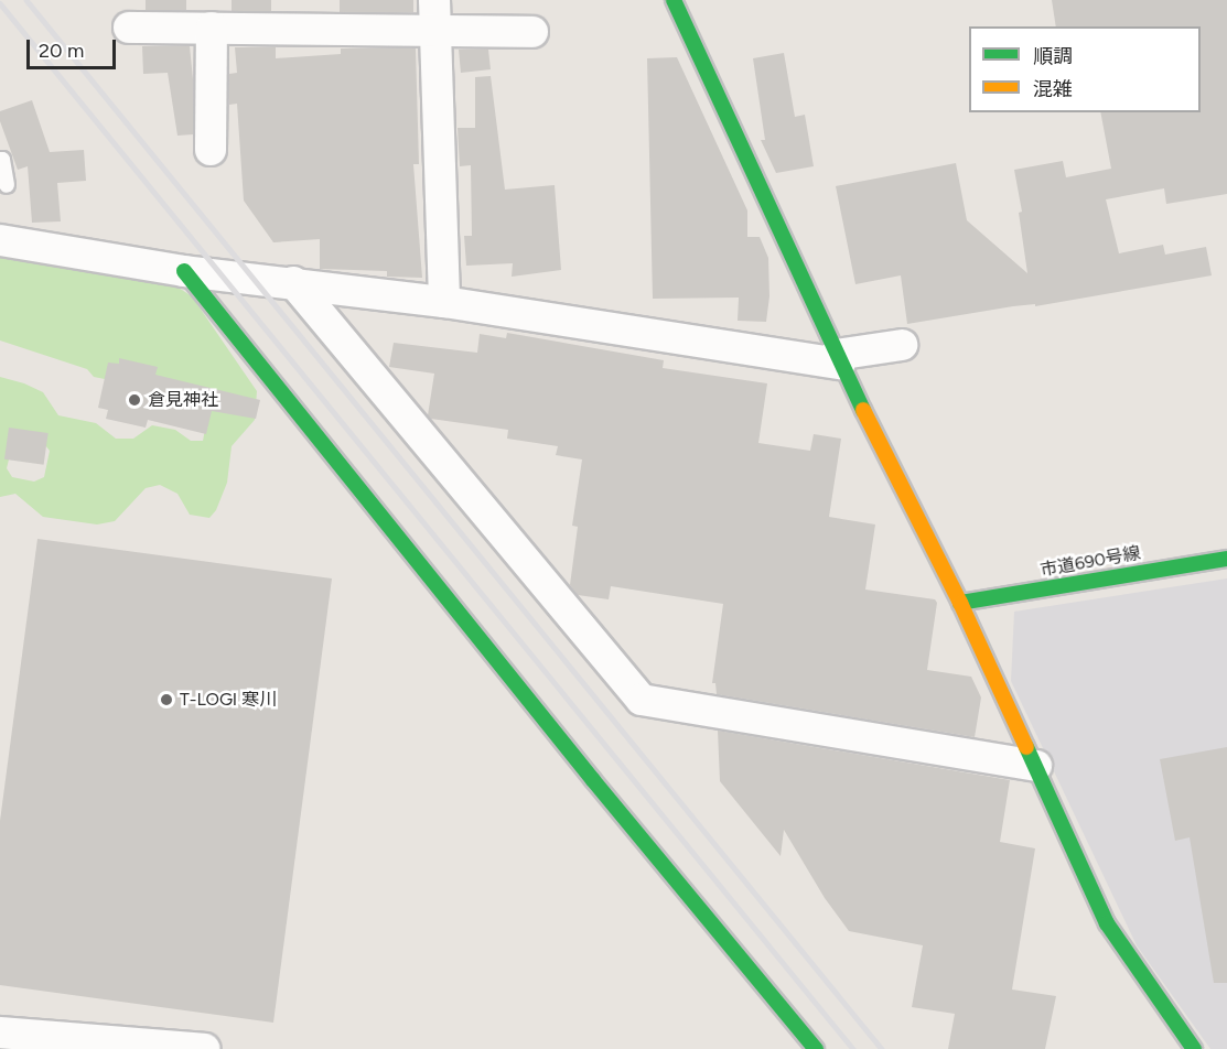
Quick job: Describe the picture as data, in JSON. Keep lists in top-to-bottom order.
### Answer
{
  "streets": {
    "street": ["市道690号線"]
  },
  "places": ["倉見神社", "T-LOGI 寒川"],
  "legend": ["順調", "混雑"],
  "scale_bar": "20 m"
}
